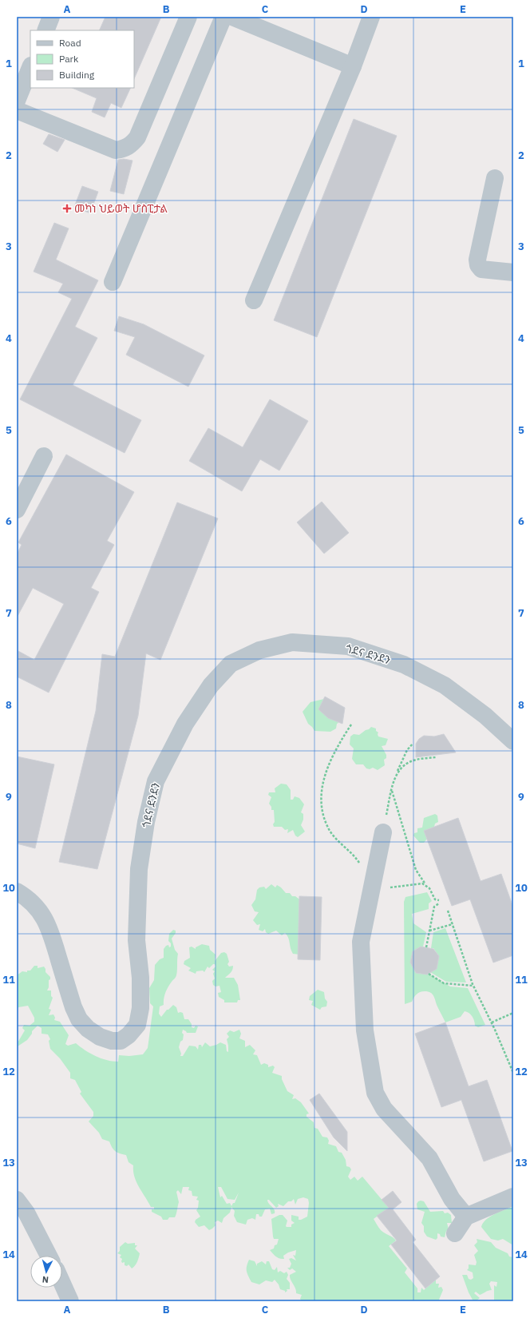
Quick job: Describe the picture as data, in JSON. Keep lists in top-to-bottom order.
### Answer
{
  "streets": {
    "street": ["ጎደና ደንደን"]
  },
  "places": {
    "health": ["መካነ ህይወት ሆስፒታል"]
  },
  "legend": ["Road", "Park", "Building"],
  "north": "bottom",
  "grid": {
    "columns": [
      "A",
      "B",
      "C",
      "D",
      "E"
    ],
    "rows": [
      "1",
      "2",
      "3",
      "4",
      "5",
      "6",
      "7",
      "8",
      "9",
      "10",
      "11",
      "12",
      "13",
      "14"
    ]
  }
}
